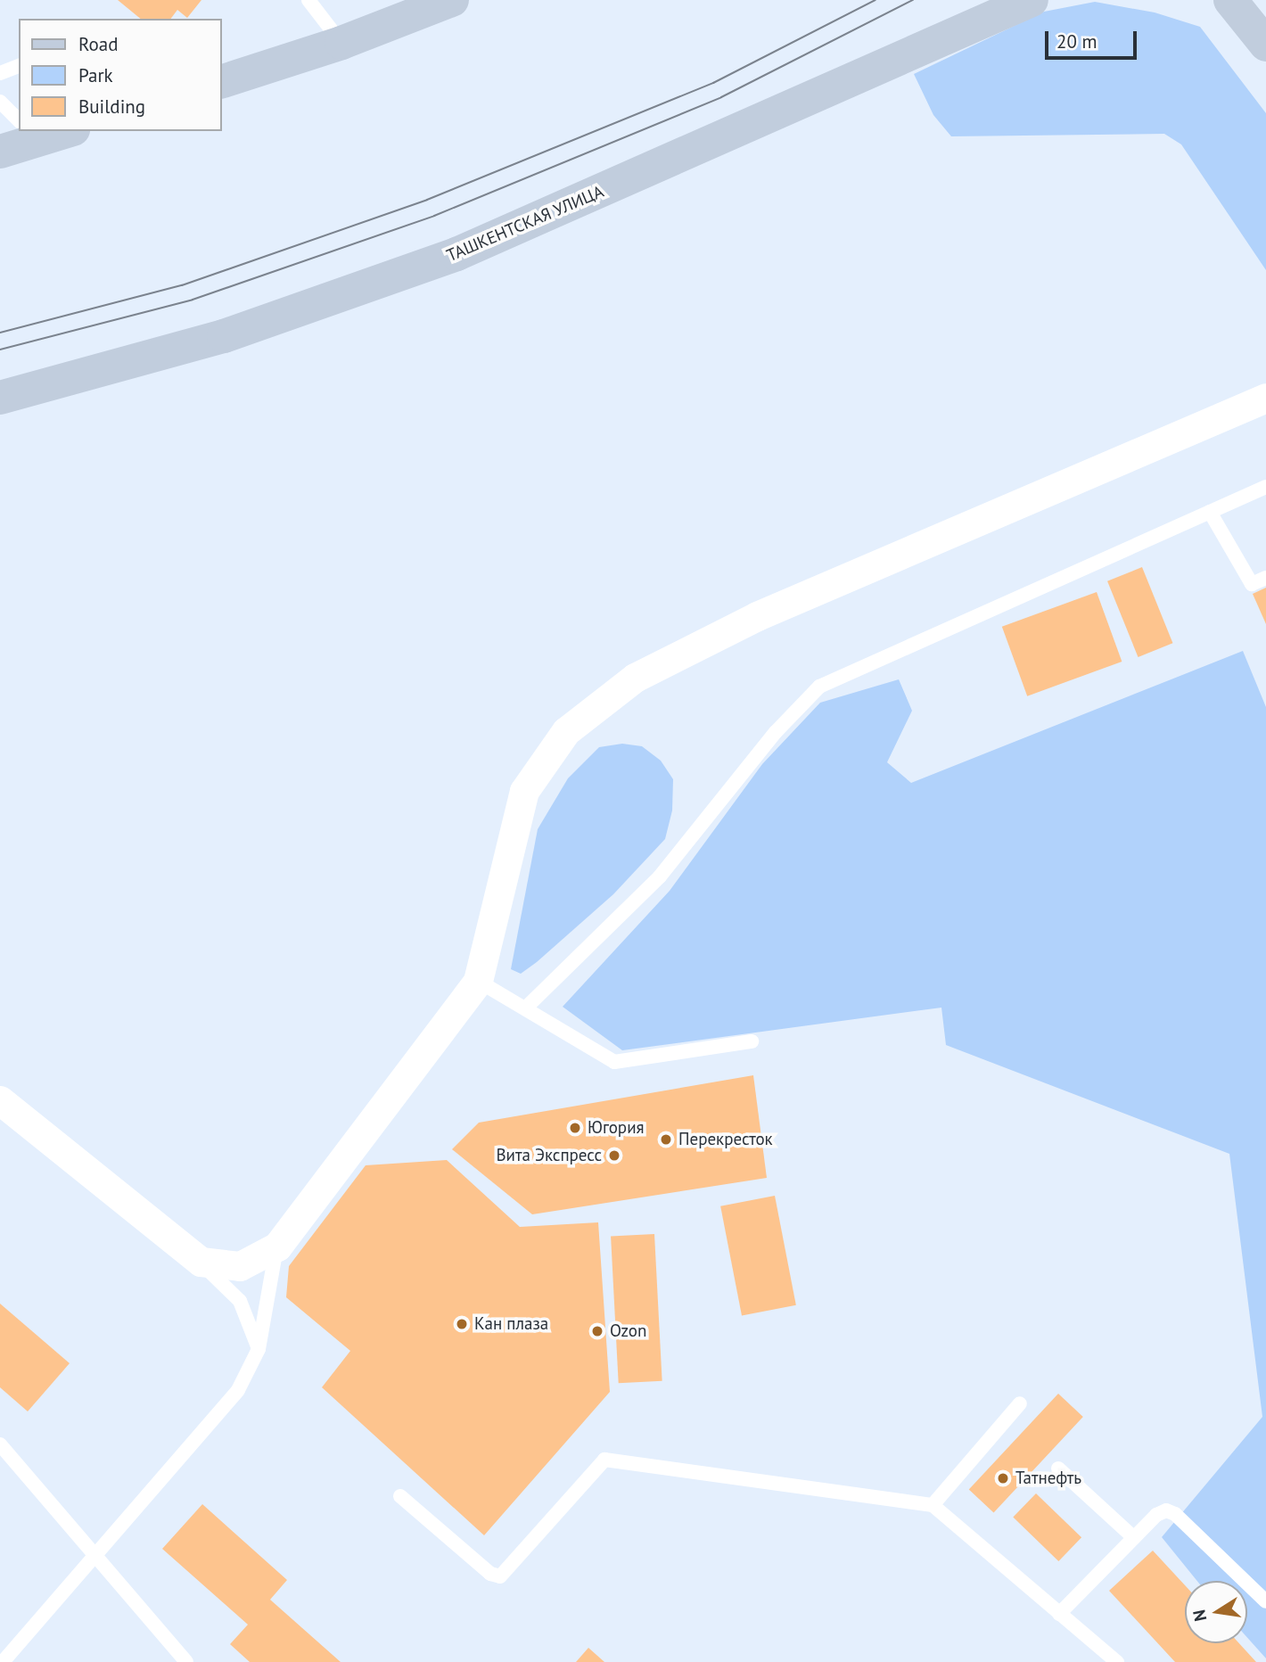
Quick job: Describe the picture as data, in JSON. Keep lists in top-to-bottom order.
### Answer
{
  "streets": {
    "main road": ["ТАШКЕНТСКАЯ УЛИЦА"]
  },
  "places": [
    "Югория",
    "Перекресток",
    "Вита Экспресс",
    "Кан плаза",
    "Ozon",
    "Татнефть"
  ],
  "legend": ["Road", "Park", "Building"],
  "scale_bar": "20 m",
  "north": "left"
}
